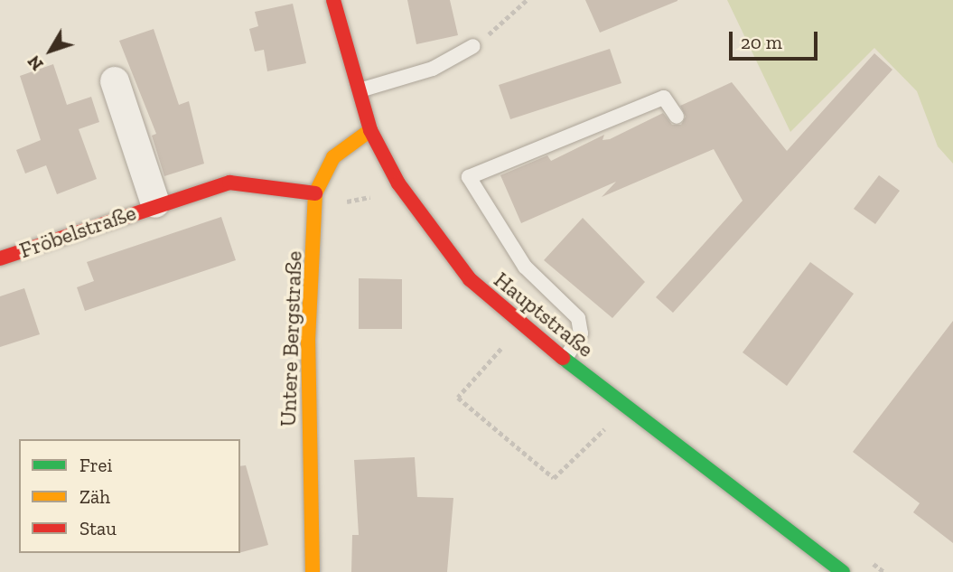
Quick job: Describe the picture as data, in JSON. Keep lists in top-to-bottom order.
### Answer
{
  "streets": {
    "street": ["Fröbelstraße", "Hauptstraße", "Untere Bergstraße"]
  },
  "crossings": [
    ["Fröbelstraße", "Untere Bergstraße"],
    ["Hauptstraße", "Untere Bergstraße"]
  ],
  "legend": ["Frei", "Zäh", "Stau"],
  "scale_bar": "20 m",
  "north": "bottom left"
}
